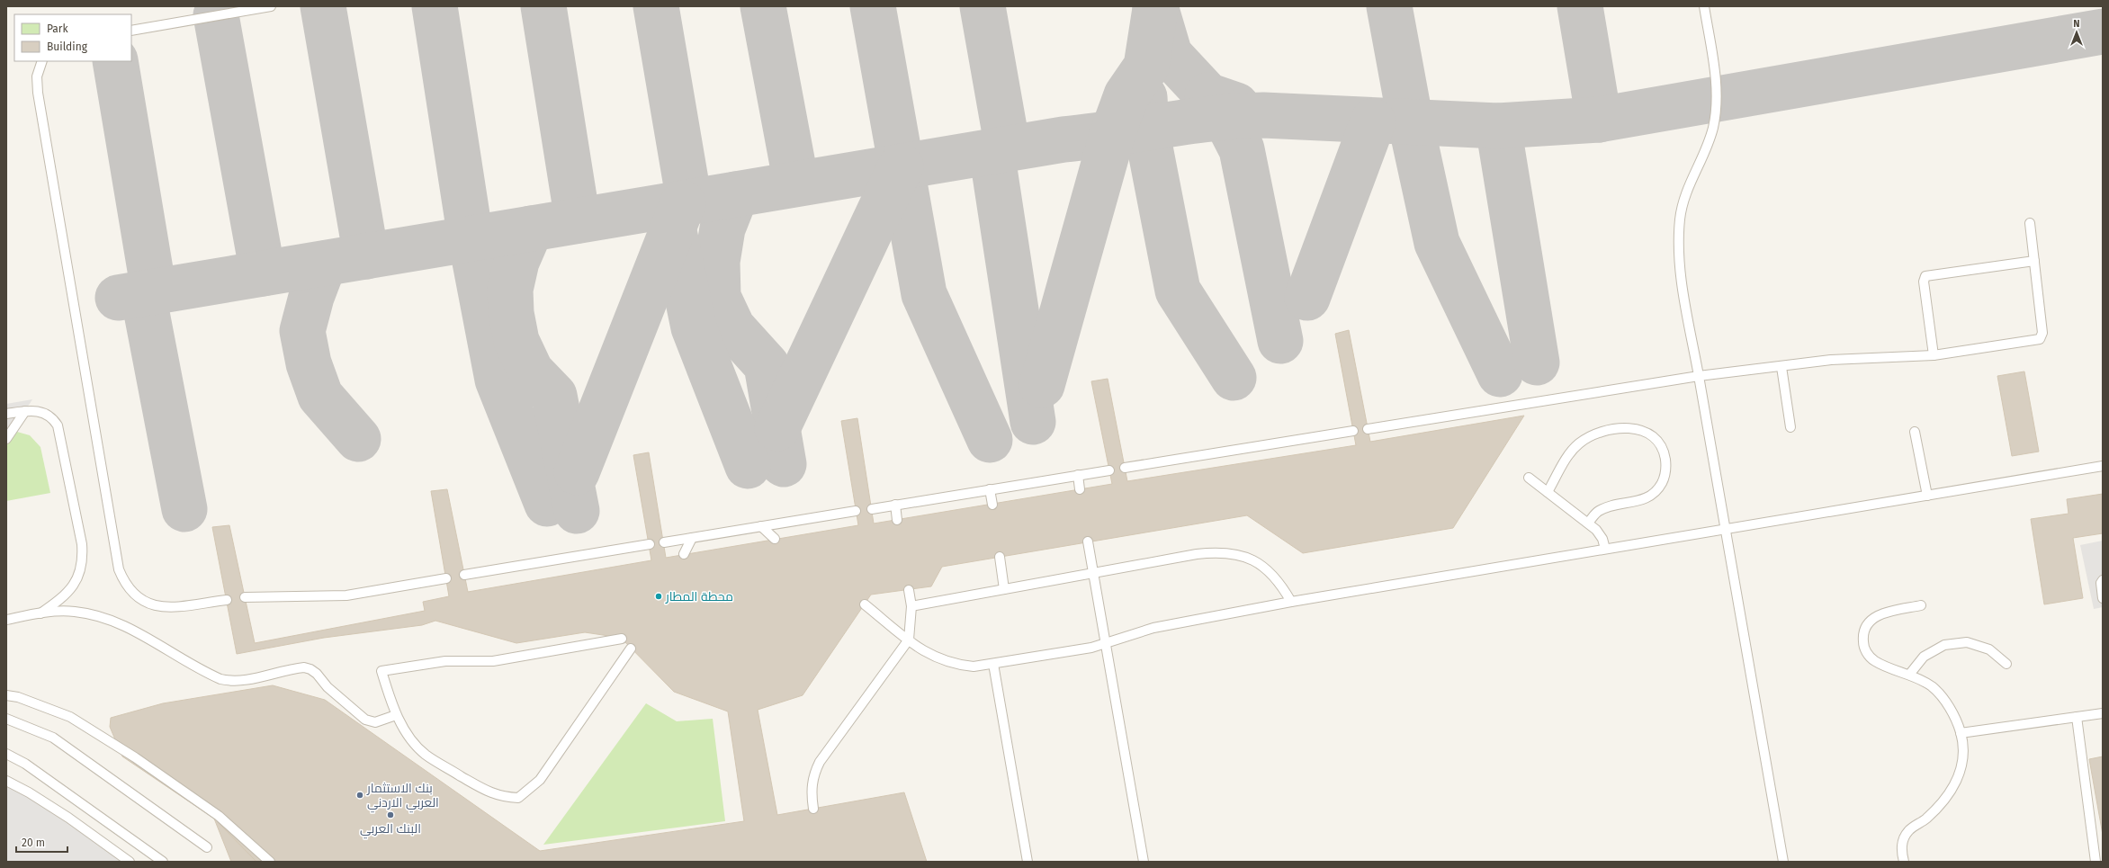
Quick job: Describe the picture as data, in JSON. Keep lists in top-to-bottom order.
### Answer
{
  "places": ["محطة المطار", "بنك الاستثمار العربي الاردني", "البنك العربي"],
  "legend": ["Park", "Building"],
  "scale_bar": "20 m",
  "north": "top"
}
